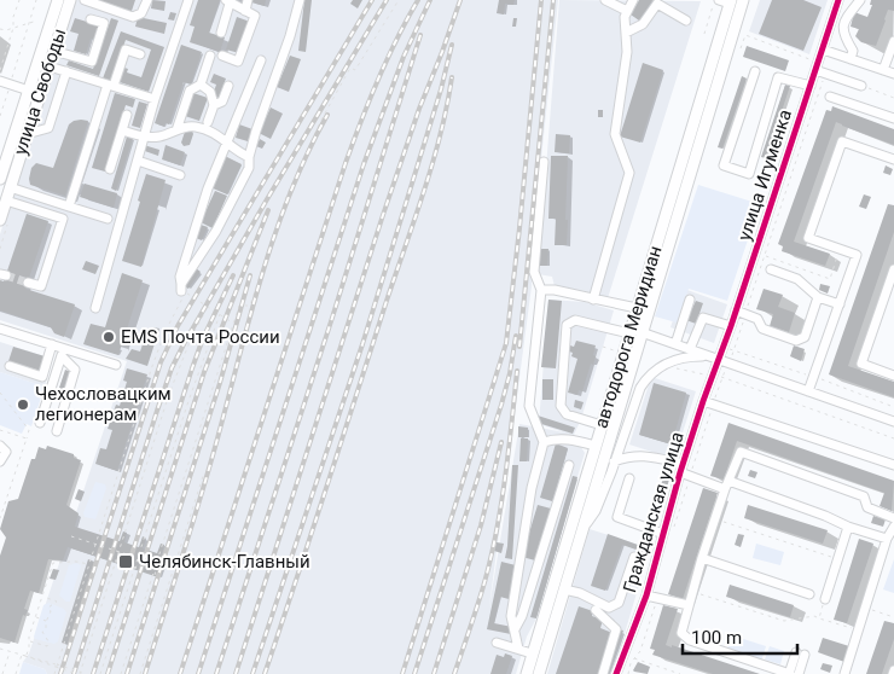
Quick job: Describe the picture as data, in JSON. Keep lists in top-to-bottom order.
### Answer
{
  "streets": {
    "main road": ["улица Свободы", "автодорога Меридиан"],
    "street": ["улица Игуменка", "Гражданская улица"]
  },
  "crossings": [
    ["улица Игуменка", "Гражданская улица"]
  ],
  "places": {
    "other": ["EMS Почта России", "Чехословацким легионерам"],
    "transit": ["Челябинск-Главный"]
  },
  "scale_bar": "100 m"
}
